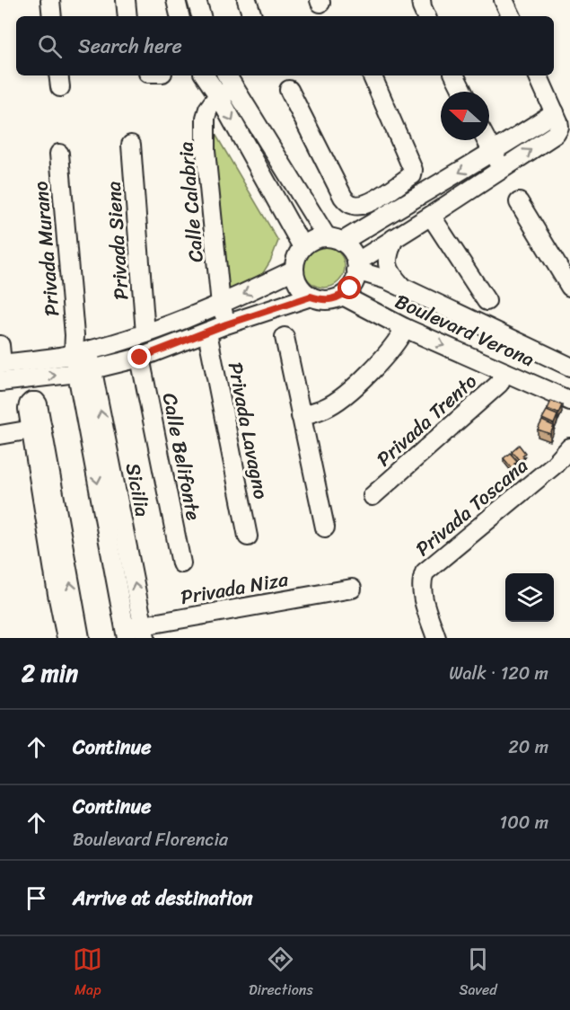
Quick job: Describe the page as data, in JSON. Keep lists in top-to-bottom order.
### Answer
{
  "streets": {
    "street": [
      "Calle Calabria",
      "Privada Siena",
      "Privada Murano",
      "Boulevard Verona",
      "Privada Trento",
      "Privada Lavagno",
      "Calle Belifonte",
      "Sicilia",
      "Privada Toscana",
      "Privada Niza"
    ]
  },
  "crossings": [
    ["Privada Murano", "Sicilia"],
    ["Boulevard Verona", "Privada Trento"],
    ["Sicilia", "Privada Niza"]
  ],
  "north": "left",
  "page": {
    "search": "Search here",
    "heading": ["2 min", "Walk · 120 m"],
    "list": [
      ["Continue", "20 m"],
      ["Continue", "Boulevard Florencia", "100 m"],
      "Arrive at destination"
    ],
    "nav": ["Map", "Directions", "Saved"]
  }
}
